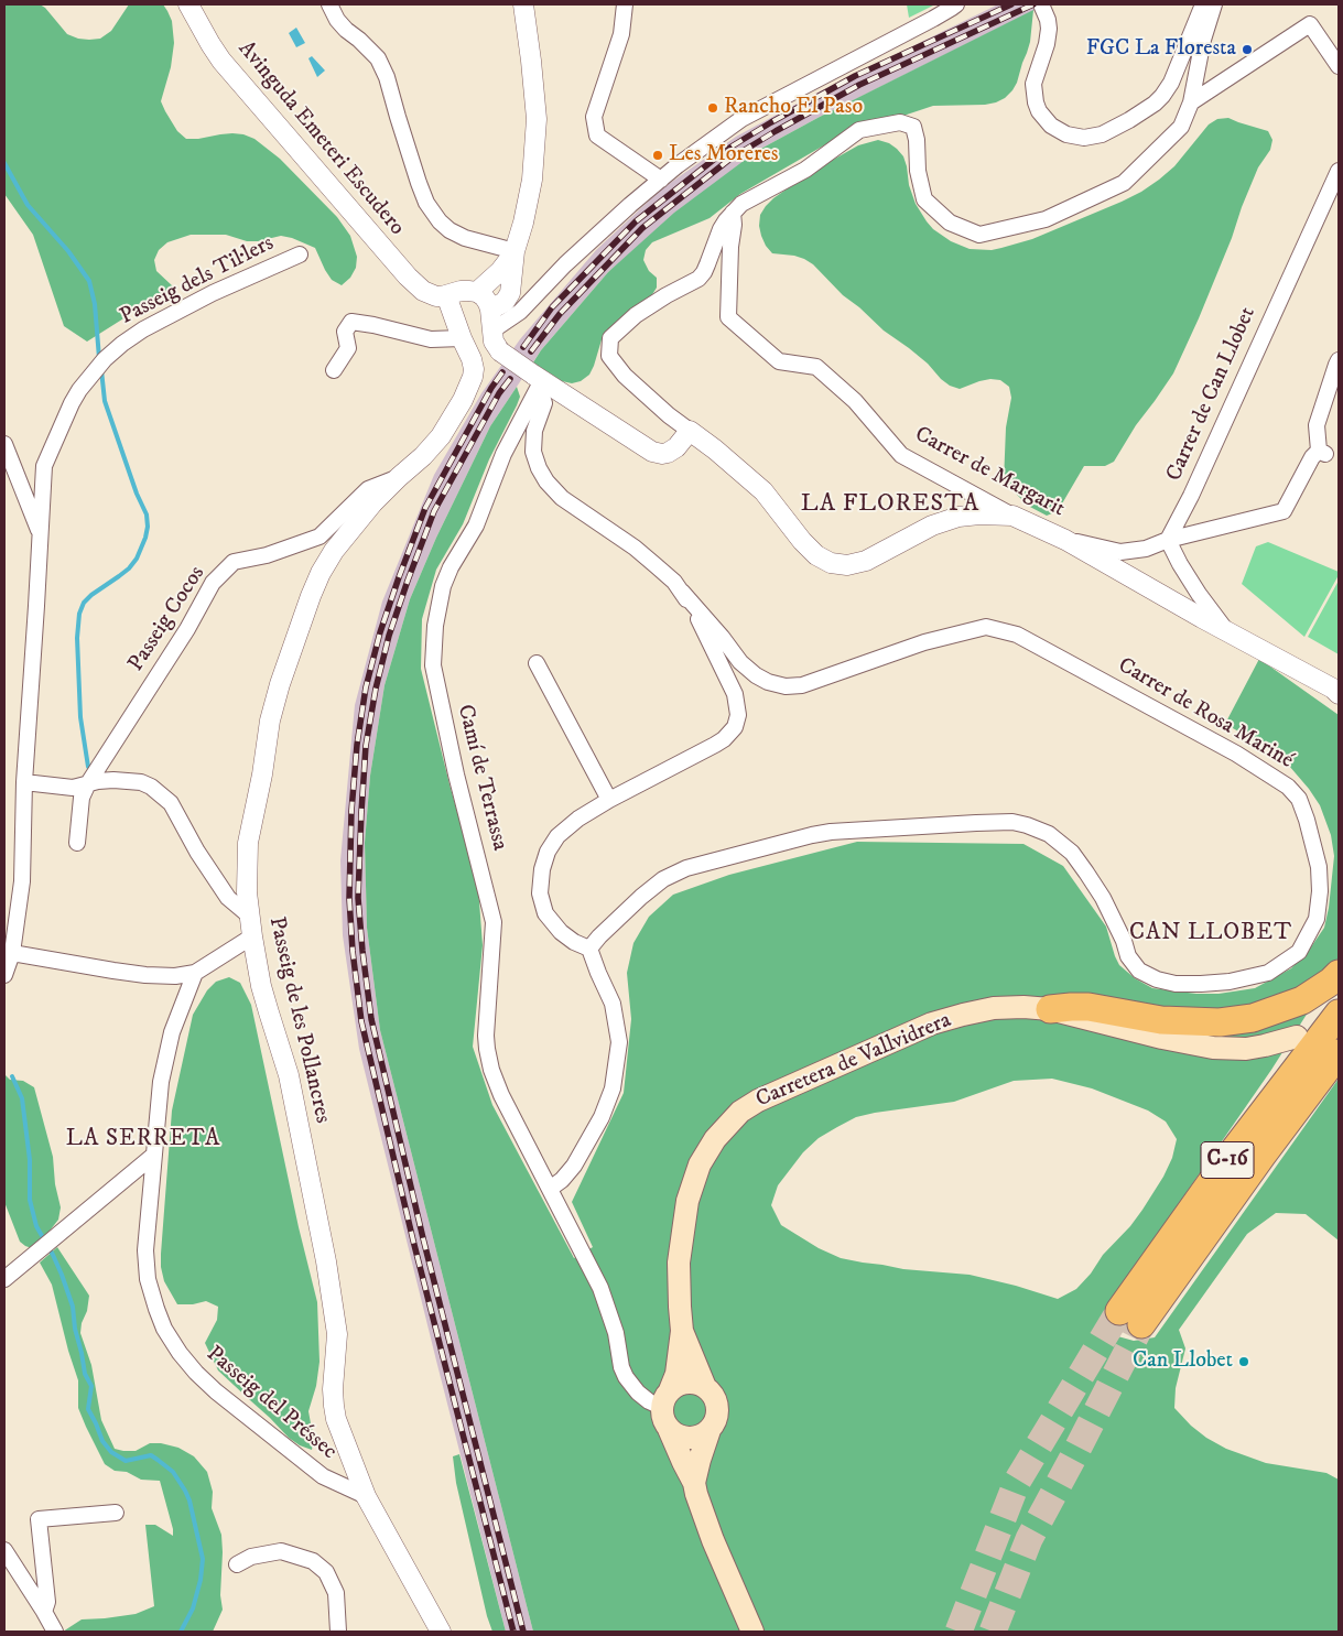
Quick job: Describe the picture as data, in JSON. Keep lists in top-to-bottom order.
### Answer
{
  "streets": {
    "highway": ["C-16"],
    "main road": ["Carretera de Vallvidrera"],
    "street": [
      "Avinguda Emeteri Escudero",
      "Passeig dels Til·lers",
      "Carrer de Can Llobet",
      "Carrer de Margarit",
      "Passeig Cocos",
      "Carrer de Rosa Mariné",
      "Camí de Terrassa",
      "Passeig de les Pollancres",
      "Passeig del Préssec"
    ]
  },
  "crossings": [
    ["Avinguda Emeteri Escudero", "Passeig de les Pollancres"],
    ["Carrer de Can Llobet", "Carrer de Margarit"],
    ["Passeig Cocos", "Passeig de les Pollancres"],
    ["Camí de Terrassa", "Carretera de Vallvidrera"],
    ["Passeig de les Pollancres", "Passeig del Préssec"]
  ],
  "districts": ["LA FLORESTA", "CAN LLOBET", "LA SERRETA"],
  "places": [
    "FGC La Floresta",
    "Rancho El Paso",
    "Les Moreres",
    "Can Llobet"
  ]
}
